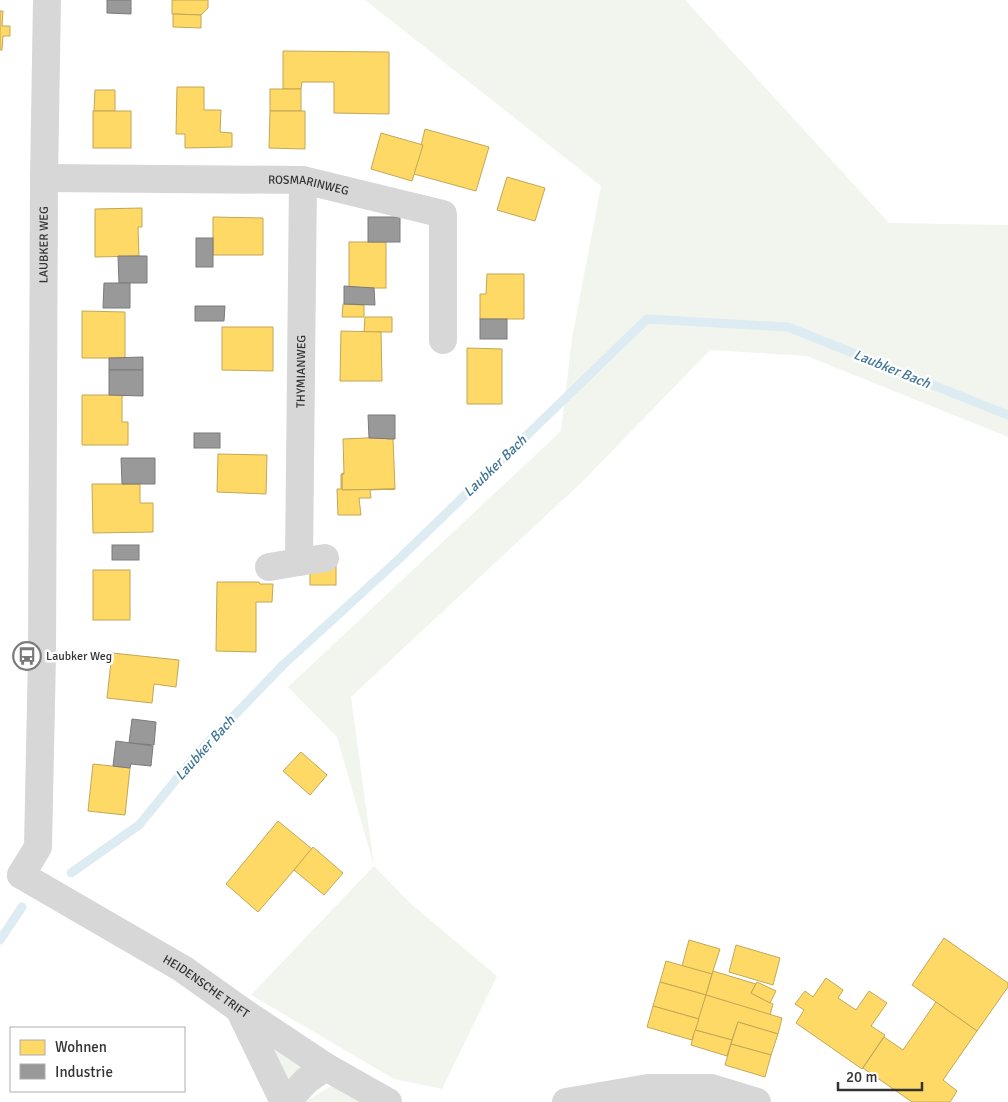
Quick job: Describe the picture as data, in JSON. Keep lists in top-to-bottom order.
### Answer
{
  "streets": {
    "street": [
      "ROSMARINWEG",
      "LAUBKER WEG",
      "THYMIANWEG",
      "HEIDENSCHE TRIFT"
    ]
  },
  "crossings": [
    ["ROSMARINWEG", "LAUBKER WEG"],
    ["ROSMARINWEG", "THYMIANWEG"],
    ["LAUBKER WEG", "HEIDENSCHE TRIFT"]
  ],
  "water": ["Laubker Bach"],
  "places": {
    "bus stop": ["Laubker Weg"]
  },
  "legend": ["Wohnen", "Industrie"],
  "scale_bar": "20 m"
}
